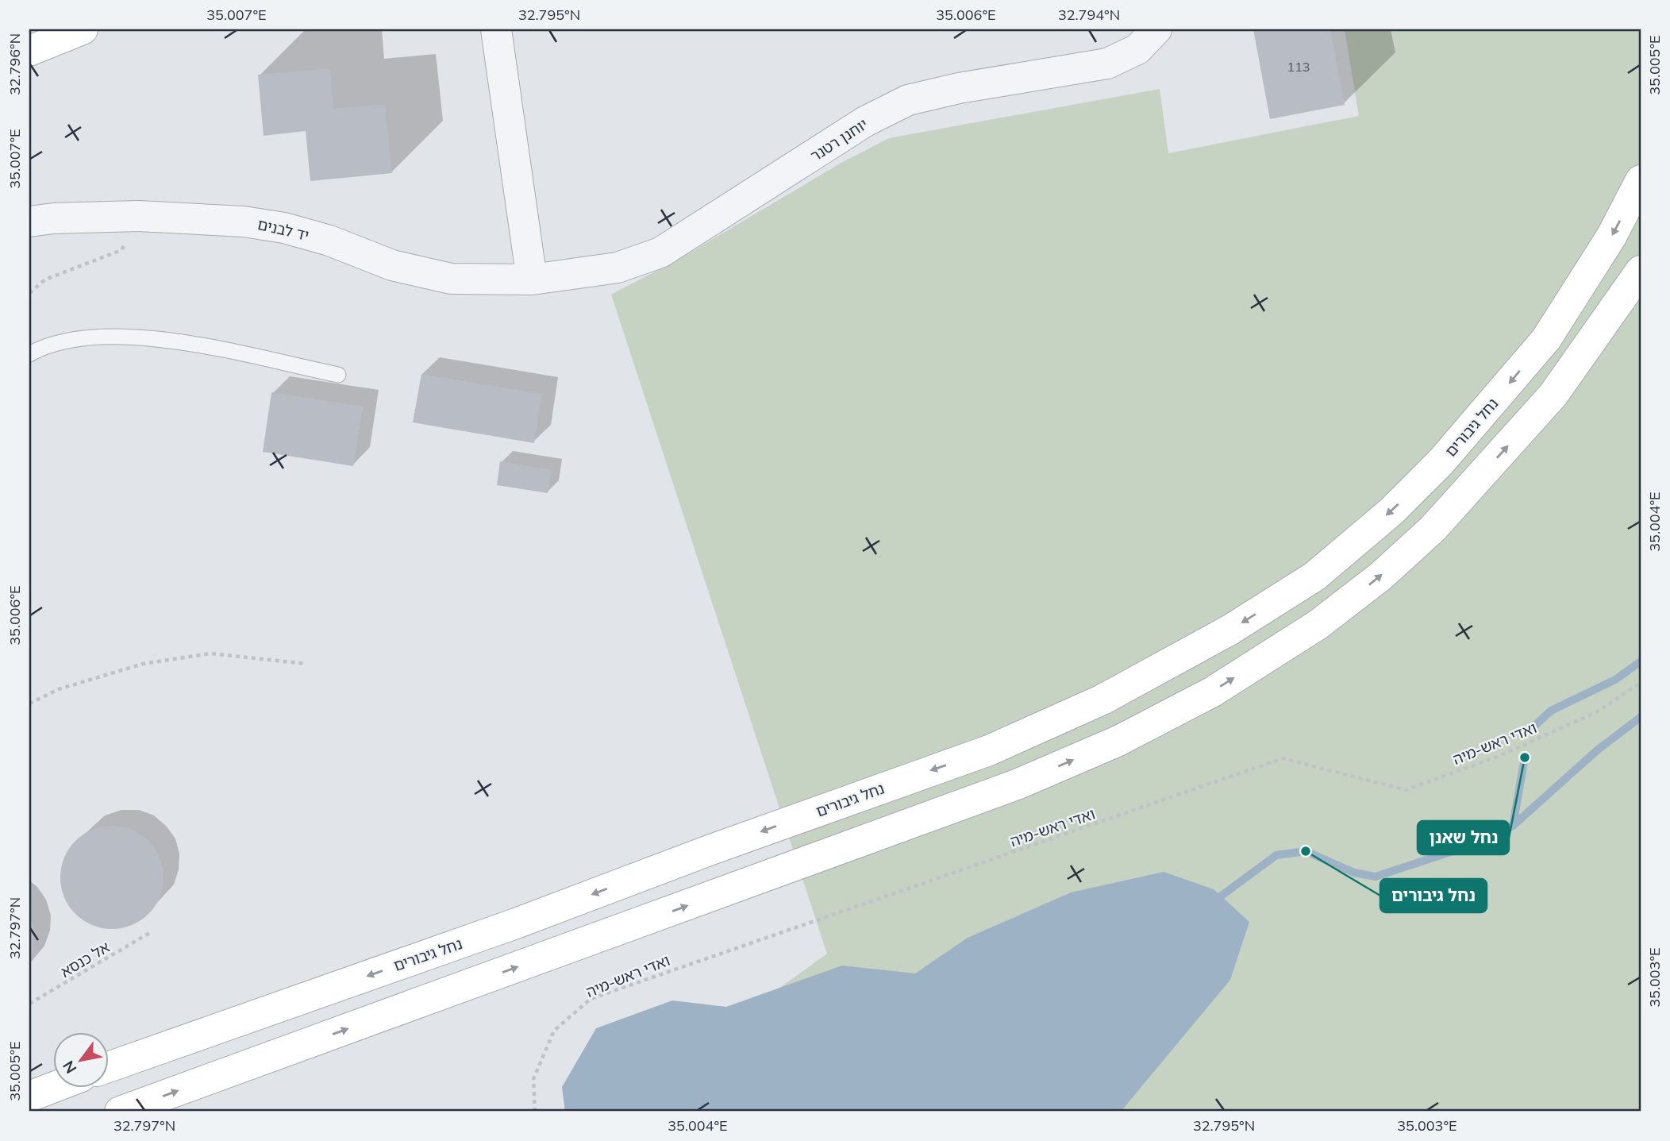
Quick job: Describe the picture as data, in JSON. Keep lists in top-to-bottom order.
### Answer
{
  "streets": {
    "main road": ["נחל גיבורים"],
    "street": ["יוחנן רטנר", "יד לבנים"],
    "path": ["ואדי ראש-מיה", "אל כנסא"]
  },
  "crossings": [
    ["יוחנן רטנר", "יד לבנים"]
  ],
  "places": ["נחל שאנן", "נחל גיבורים"],
  "house_numbers": ["113"],
  "north": "bottom left",
  "coordinates": [
    "35.007°E",
    "32.795°N",
    "35.006°E",
    "32.794°N",
    "32.796°N",
    "35.005°E",
    "35.004°E",
    "32.797°N",
    "35.003°E"
  ]
}
